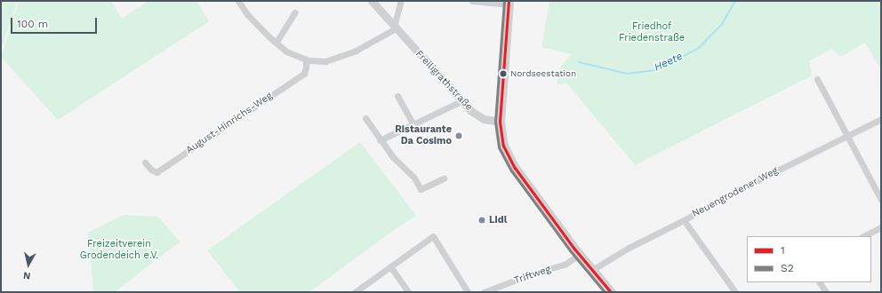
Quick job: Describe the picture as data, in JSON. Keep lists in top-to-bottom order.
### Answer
{
  "streets": {
    "street": [
      "Freiligrathstraße",
      "August-Hinrichs-Weg",
      "Neuengrodener Weg",
      "Triftweg"
    ]
  },
  "water": ["Heete"],
  "parks": ["Friedhof Friedenstraße", "Freizeitverein Grodendeich e.V."],
  "places": ["Nordseestation", "Ristaurante Da Cosimo", "Lidl"],
  "lines": ["transit line 1", "transit line S2"],
  "legend": ["1", "S2"],
  "scale_bar": "100 m",
  "north": "bottom"
}
